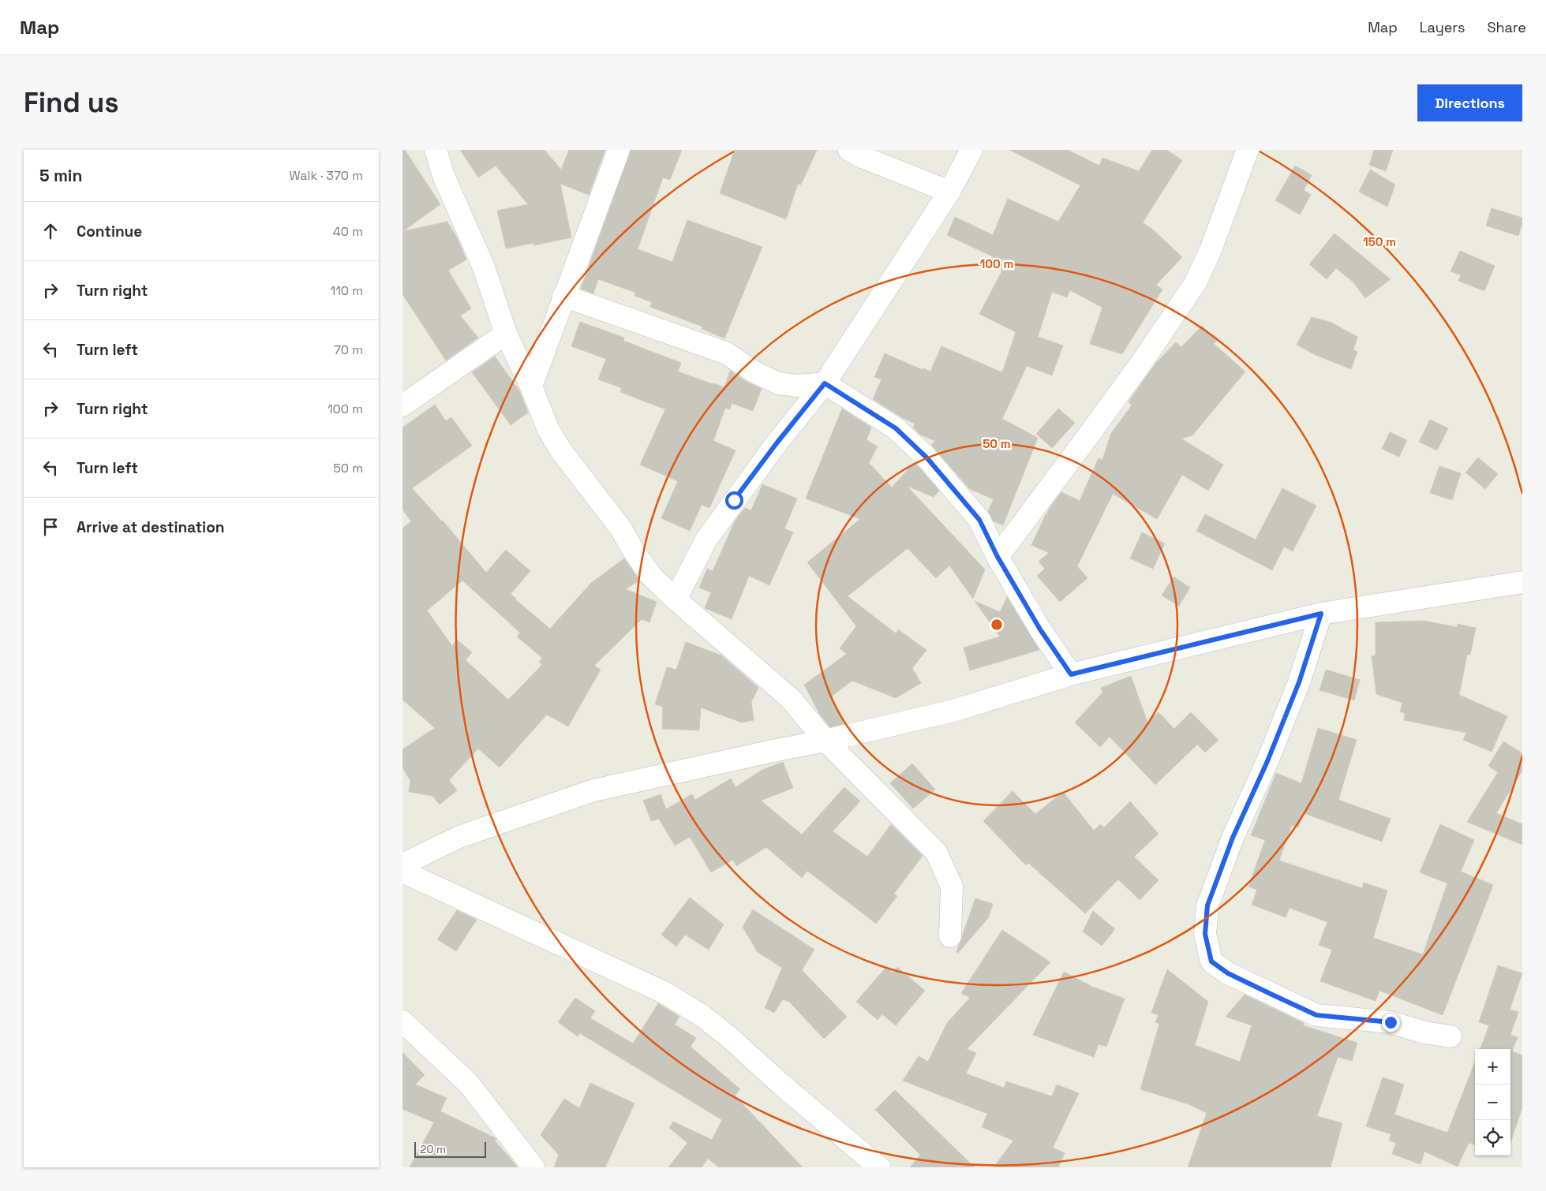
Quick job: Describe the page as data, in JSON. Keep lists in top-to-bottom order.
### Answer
{
  "scale_bar": "20 m",
  "page": {
    "header": "Map",
    "nav": ["Map", "Layers", "Share"],
    "buttons": "Directions",
    "title": "Find us",
    "heading": ["5 min", "Walk · 370 m"],
    "list": [
      ["Continue", "40 m"],
      ["Turn right", "110 m"],
      ["Turn left", "70 m"],
      ["Turn right", "100 m"],
      ["Turn left", "50 m"],
      "Arrive at destination"
    ],
    "map_buttons": ["+", "−"],
    "scale": "20 m"
  },
  "rings": ["150 m", "100 m", "50 m"]
}
